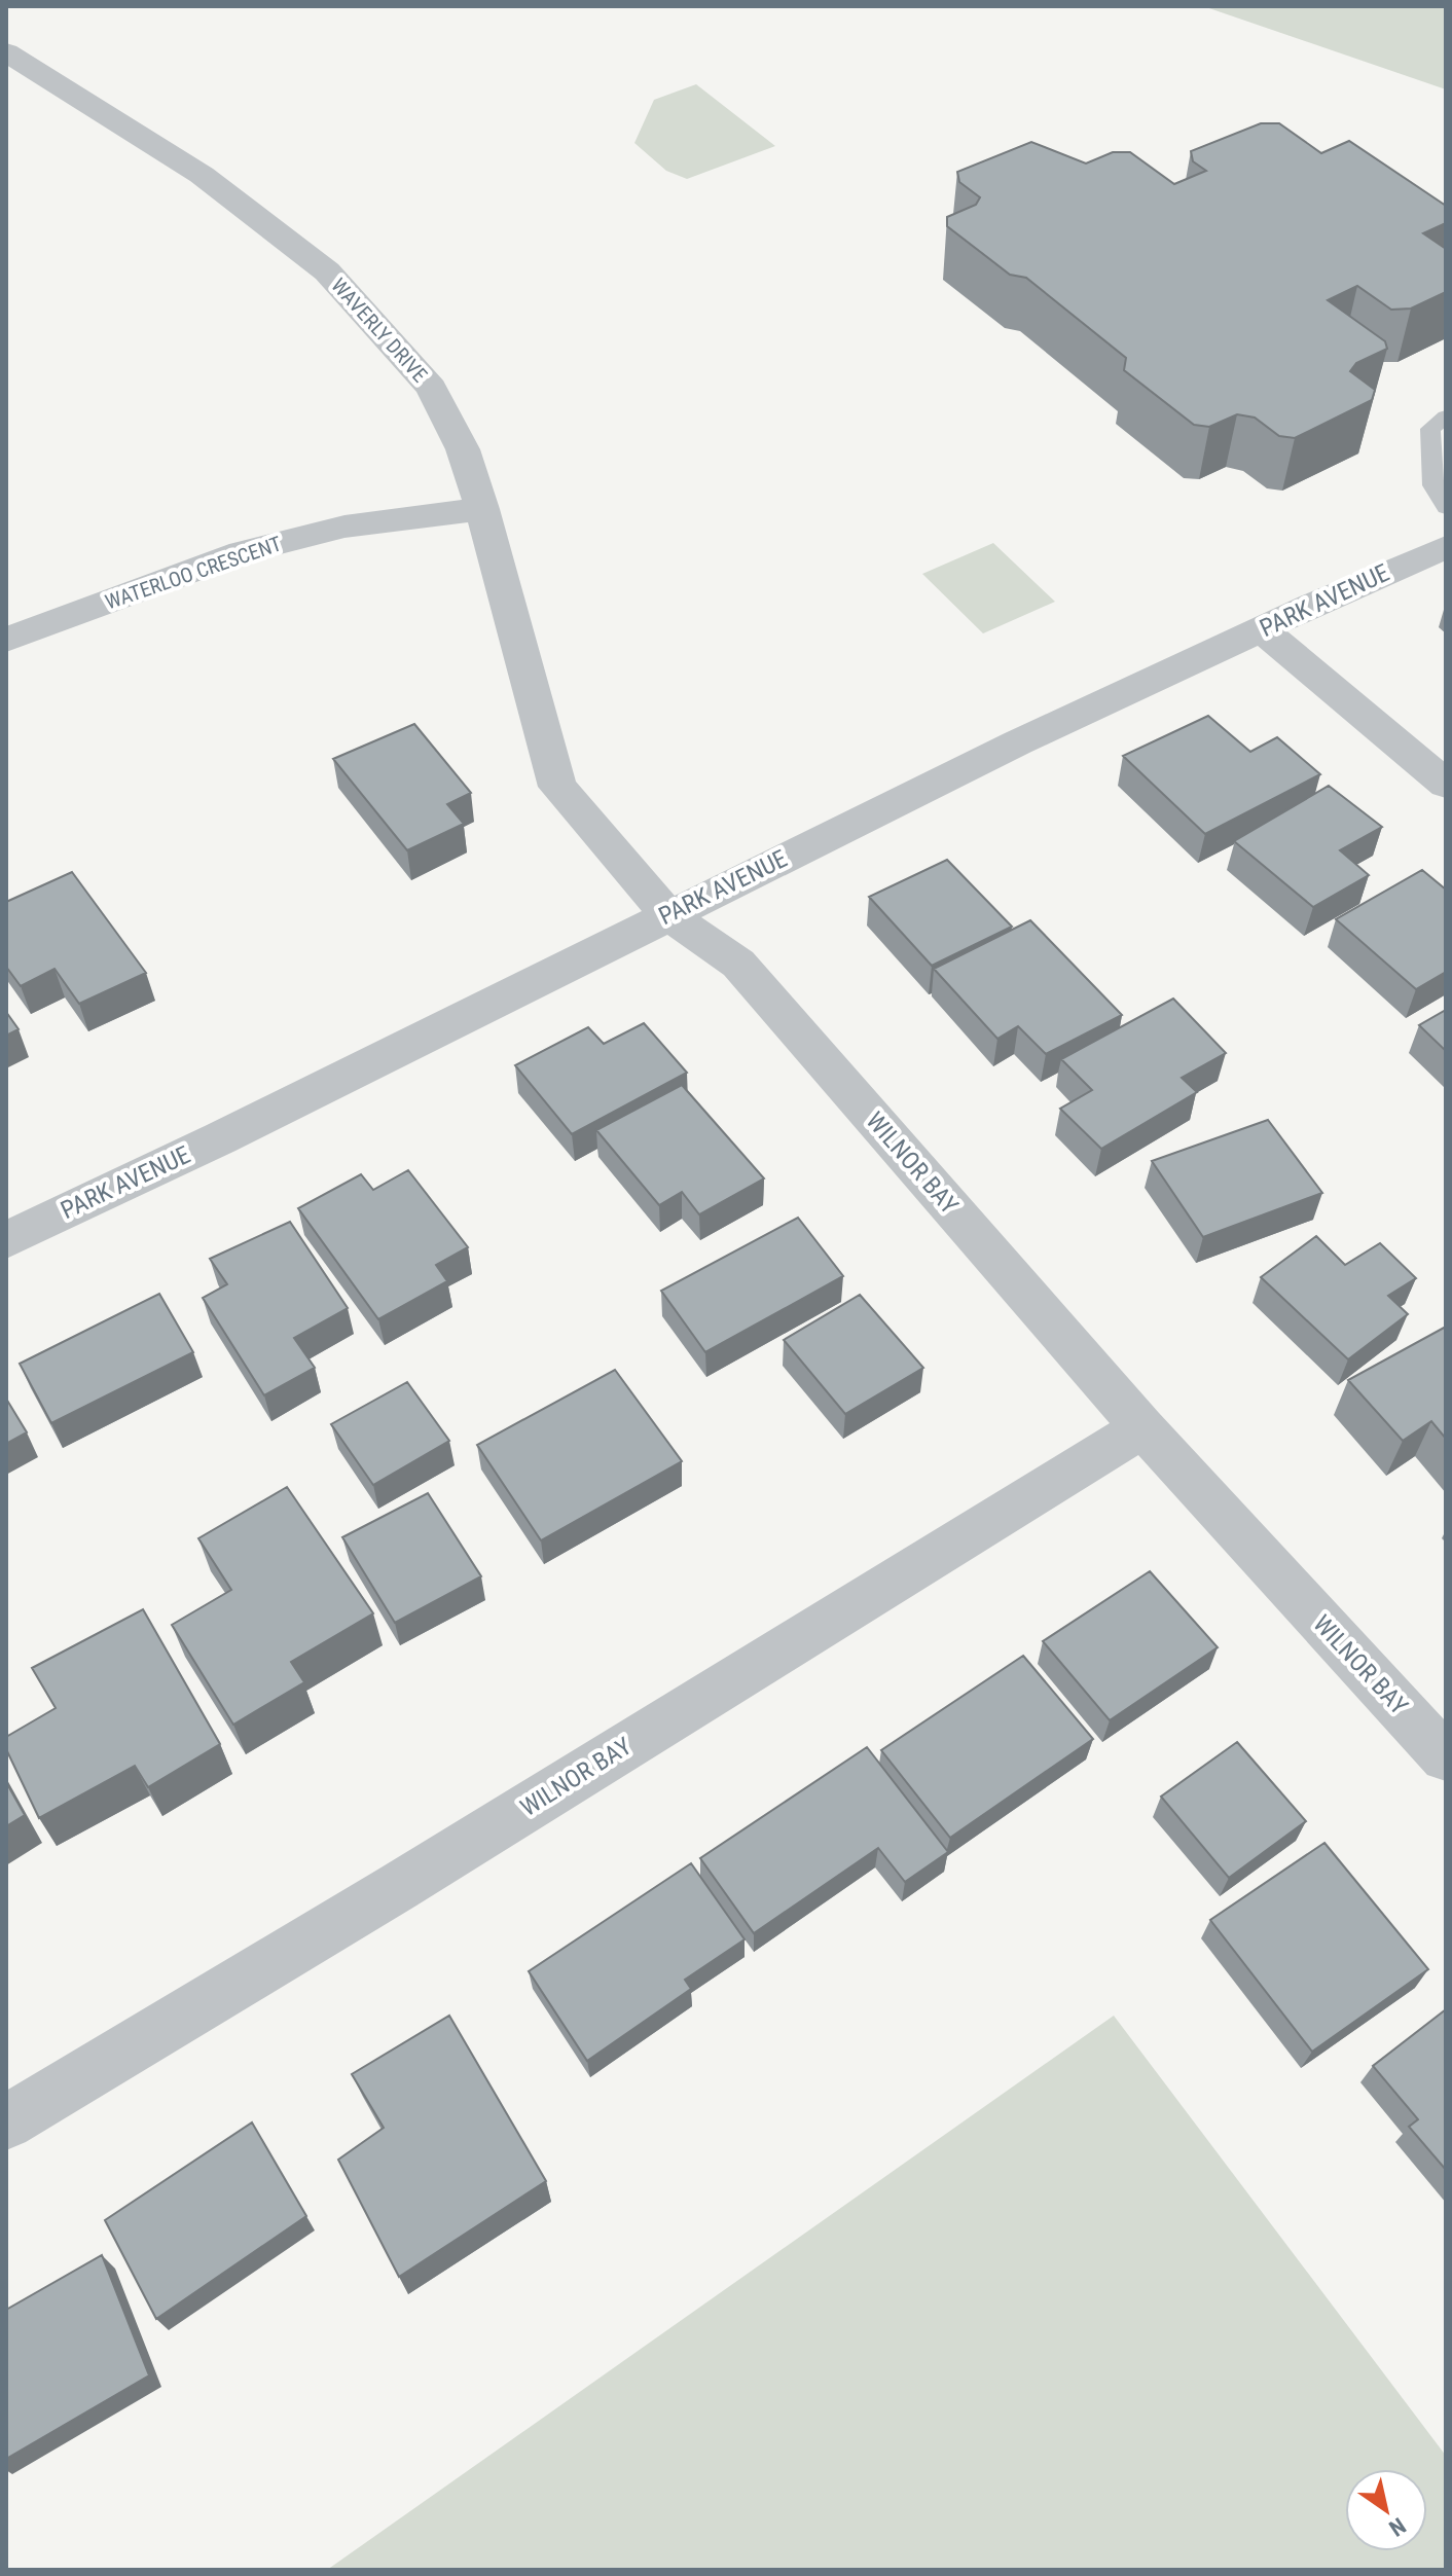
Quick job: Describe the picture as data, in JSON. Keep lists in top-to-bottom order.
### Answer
{
  "streets": {
    "street": [
      "WAVERLY DRIVE",
      "WATERLOO CRESCENT",
      "PARK AVENUE",
      "WILNOR BAY"
    ]
  },
  "crossings": [
    ["WAVERLY DRIVE", "WATERLOO CRESCENT"],
    ["WAVERLY DRIVE", "PARK AVENUE"],
    ["WAVERLY DRIVE", "WILNOR BAY"],
    ["PARK AVENUE", "WILNOR BAY"]
  ],
  "north": "bottom right"
}
